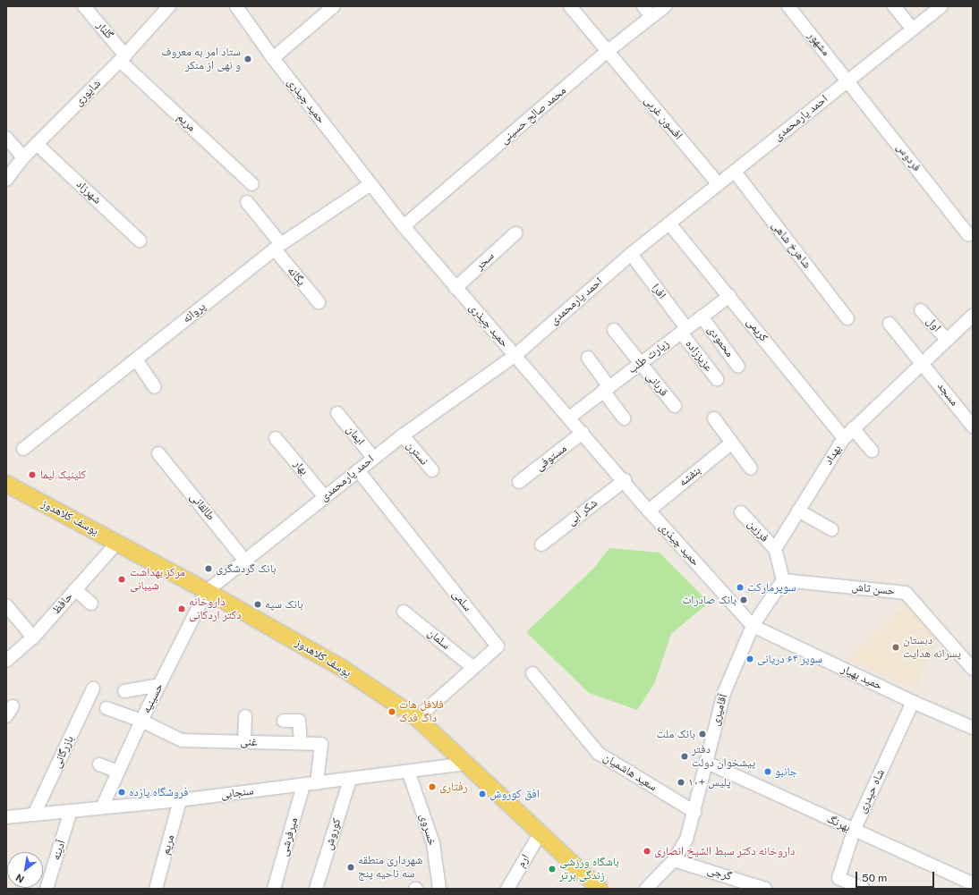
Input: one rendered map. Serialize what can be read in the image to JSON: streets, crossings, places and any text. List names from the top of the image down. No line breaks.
{"streets":{"main road":["یوسف کلاهدوز"],"street":["گلنار","مشهور","شاپوری","حمید چیذری","محمد صالح حسینی","افسون غربی","احمد یارمحمدی","مریم","فردوس","شهرزاد","شاهرخ شاهی","سحر","یگانه","افرا","پروانه","اول","کریمی","محمودی","عزیززاده","زیارت طلب","قربانی","مسجد","ایمان","نسترن","بهداد","مستوفی","بهار","بنفشه","طالقانی","شکر آبی","فرزین","حسن تاش","سلمی","حافظ","سلمان","حمید بهیار","حسینیه","آقامیری","غنی","بازرگانی","سعید هاشمیان","شاه حیدری","سنجابی","بهرنگ","خسروی","کوروش","میرفرشی","آدینه","ارم","گرجی"]},"crossings":[["گلنار","شاپوری"],["گلنار","مریم"],["مشهور","احمد یارمحمدی"],["مشهور","فردوس"],["شاپوری","مریم"],["شاپوری","شهرزاد"],["حمید چیذری","محمد صالح حسینی"],["حمید چیذری","احمد یارمحمدی"],["حمید چیذری","سحر"],["حمید چیذری","پروانه"],["حمید چیذری","زیارت طلب"],["حمید چیذری","مستوفی"],["حمید چیذری","بنفشه"],["حمید چیذری","شکر آبی"],["حمید چیذری","حمید بهیار"],["حمید چیذری","آقامیری"],["محمد صالح حسینی","افسون غربی"],["افسون غربی","احمد یارمحمدی"],["احمد یارمحمدی","فردوس"],["احمد یارمحمدی","شاهرخ شاهی"],["احمد یارمحمدی","افرا"],["احمد یارمحمدی","کریمی"],["احمد یارمحمدی","ایمان"],["احمد یارمحمدی","نسترن"],["احمد یارمحمدی","بهار"],["احمد یارمحمدی","طالقانی"],["احمد یارمحمدی","یوسف کلاهدوز"],["احمد یارمحمدی","سلمی"],["احمد یارمحمدی","حسینیه"],["مریم","سنجابی"],["یگانه","پروانه"],["افرا","عزیززاده"],["افرا","زیارت طلب"],["اول","بهداد"],["کریمی","زیارت طلب"],["کریمی","بهداد"],["محمودی","زیارت طلب"],["عزیززاده","زیارت طلب"],["زیارت طلب","قربانی"],["مسجد","بهداد"],["بهداد","فرزین"],["یوسف کلاهدوز","سلمی"],["یوسف کلاهدوز","حافظ"],["یوسف کلاهدوز","حسینیه"],["یوسف کلاهدوز","سنجابی"],["یوسف کلاهدوز","ارم"],["سلمی","سلمان"],["حمید بهیار","آقامیری"],["حمید بهیار","شاه حیدری"],["حسینیه","غنی"],["حسینیه","سنجابی"],["آقامیری","سعید هاشمیان"],["آقامیری","بهرنگ"],["آقامیری","گرجی"],["غنی","سنجابی"],["بازرگانی","سنجابی"],["شاه حیدری","بهرنگ"],["سنجابی","خسروی"],["سنجابی","کوروش"],["سنجابی","میرفرشی"],["سنجابی","آدینه"]],"places":["ستاد امر به معروف و نهی از منکر","کلینیک لیما","بانک گردشگری","مرکز بهداشت شیبانی","سوپرمارکت","بانک صادرات","بانک سپه","داروخانه دکتر اردکانی","دبستان پسرانه هدایت","سوپر ۶۴ دریانی","فلافل هات داگ فدک","بانک ملت","دفتر پیشخوان دولت","جانبو","پلیس +۱۰","رفتاری","فروشگاه یازده","افق کوروش","داروخانه دکتر سبط الشیخ انصاری","شهرداری منطقه سه ناحیه پنج","باشگاه ورزشی زندگی برتر"],"scale_bar":"50 m","north":"bottom left"}
